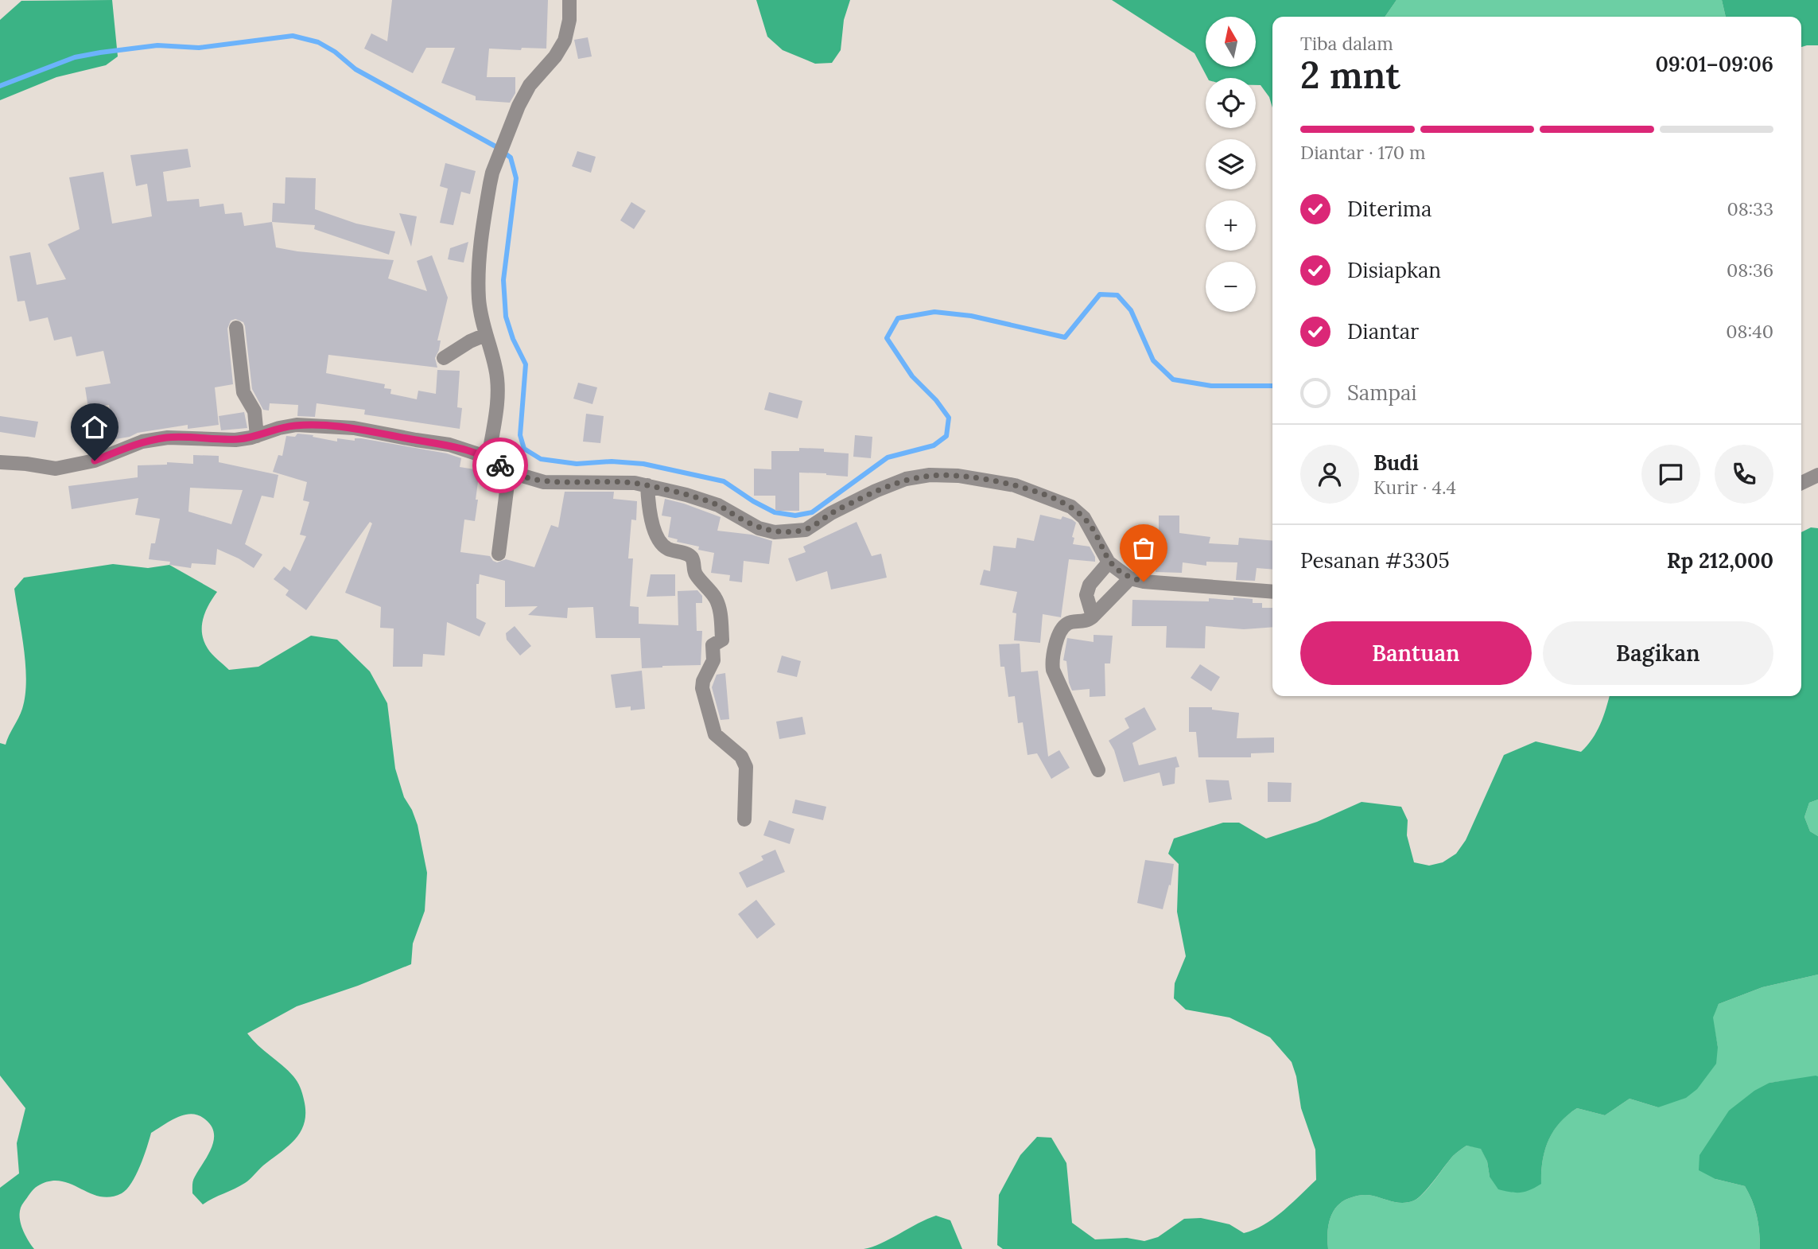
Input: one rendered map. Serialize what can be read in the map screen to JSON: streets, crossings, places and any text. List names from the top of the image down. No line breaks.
{"north":"top","page":{"map_buttons":["+","−"],"heading":["2 mnt","Tiba dalam","09:01–09:06"],"panel":["Budi","Kurir · 4.4","Pesanan #3305","Rp 212,000"],"bar":"Diantar · 170 m","list":[["Diterima","08:33"],["Disiapkan","08:36"],["Diantar","08:40"],"Sampai"],"buttons":["Bantuan","Bagikan"]}}
